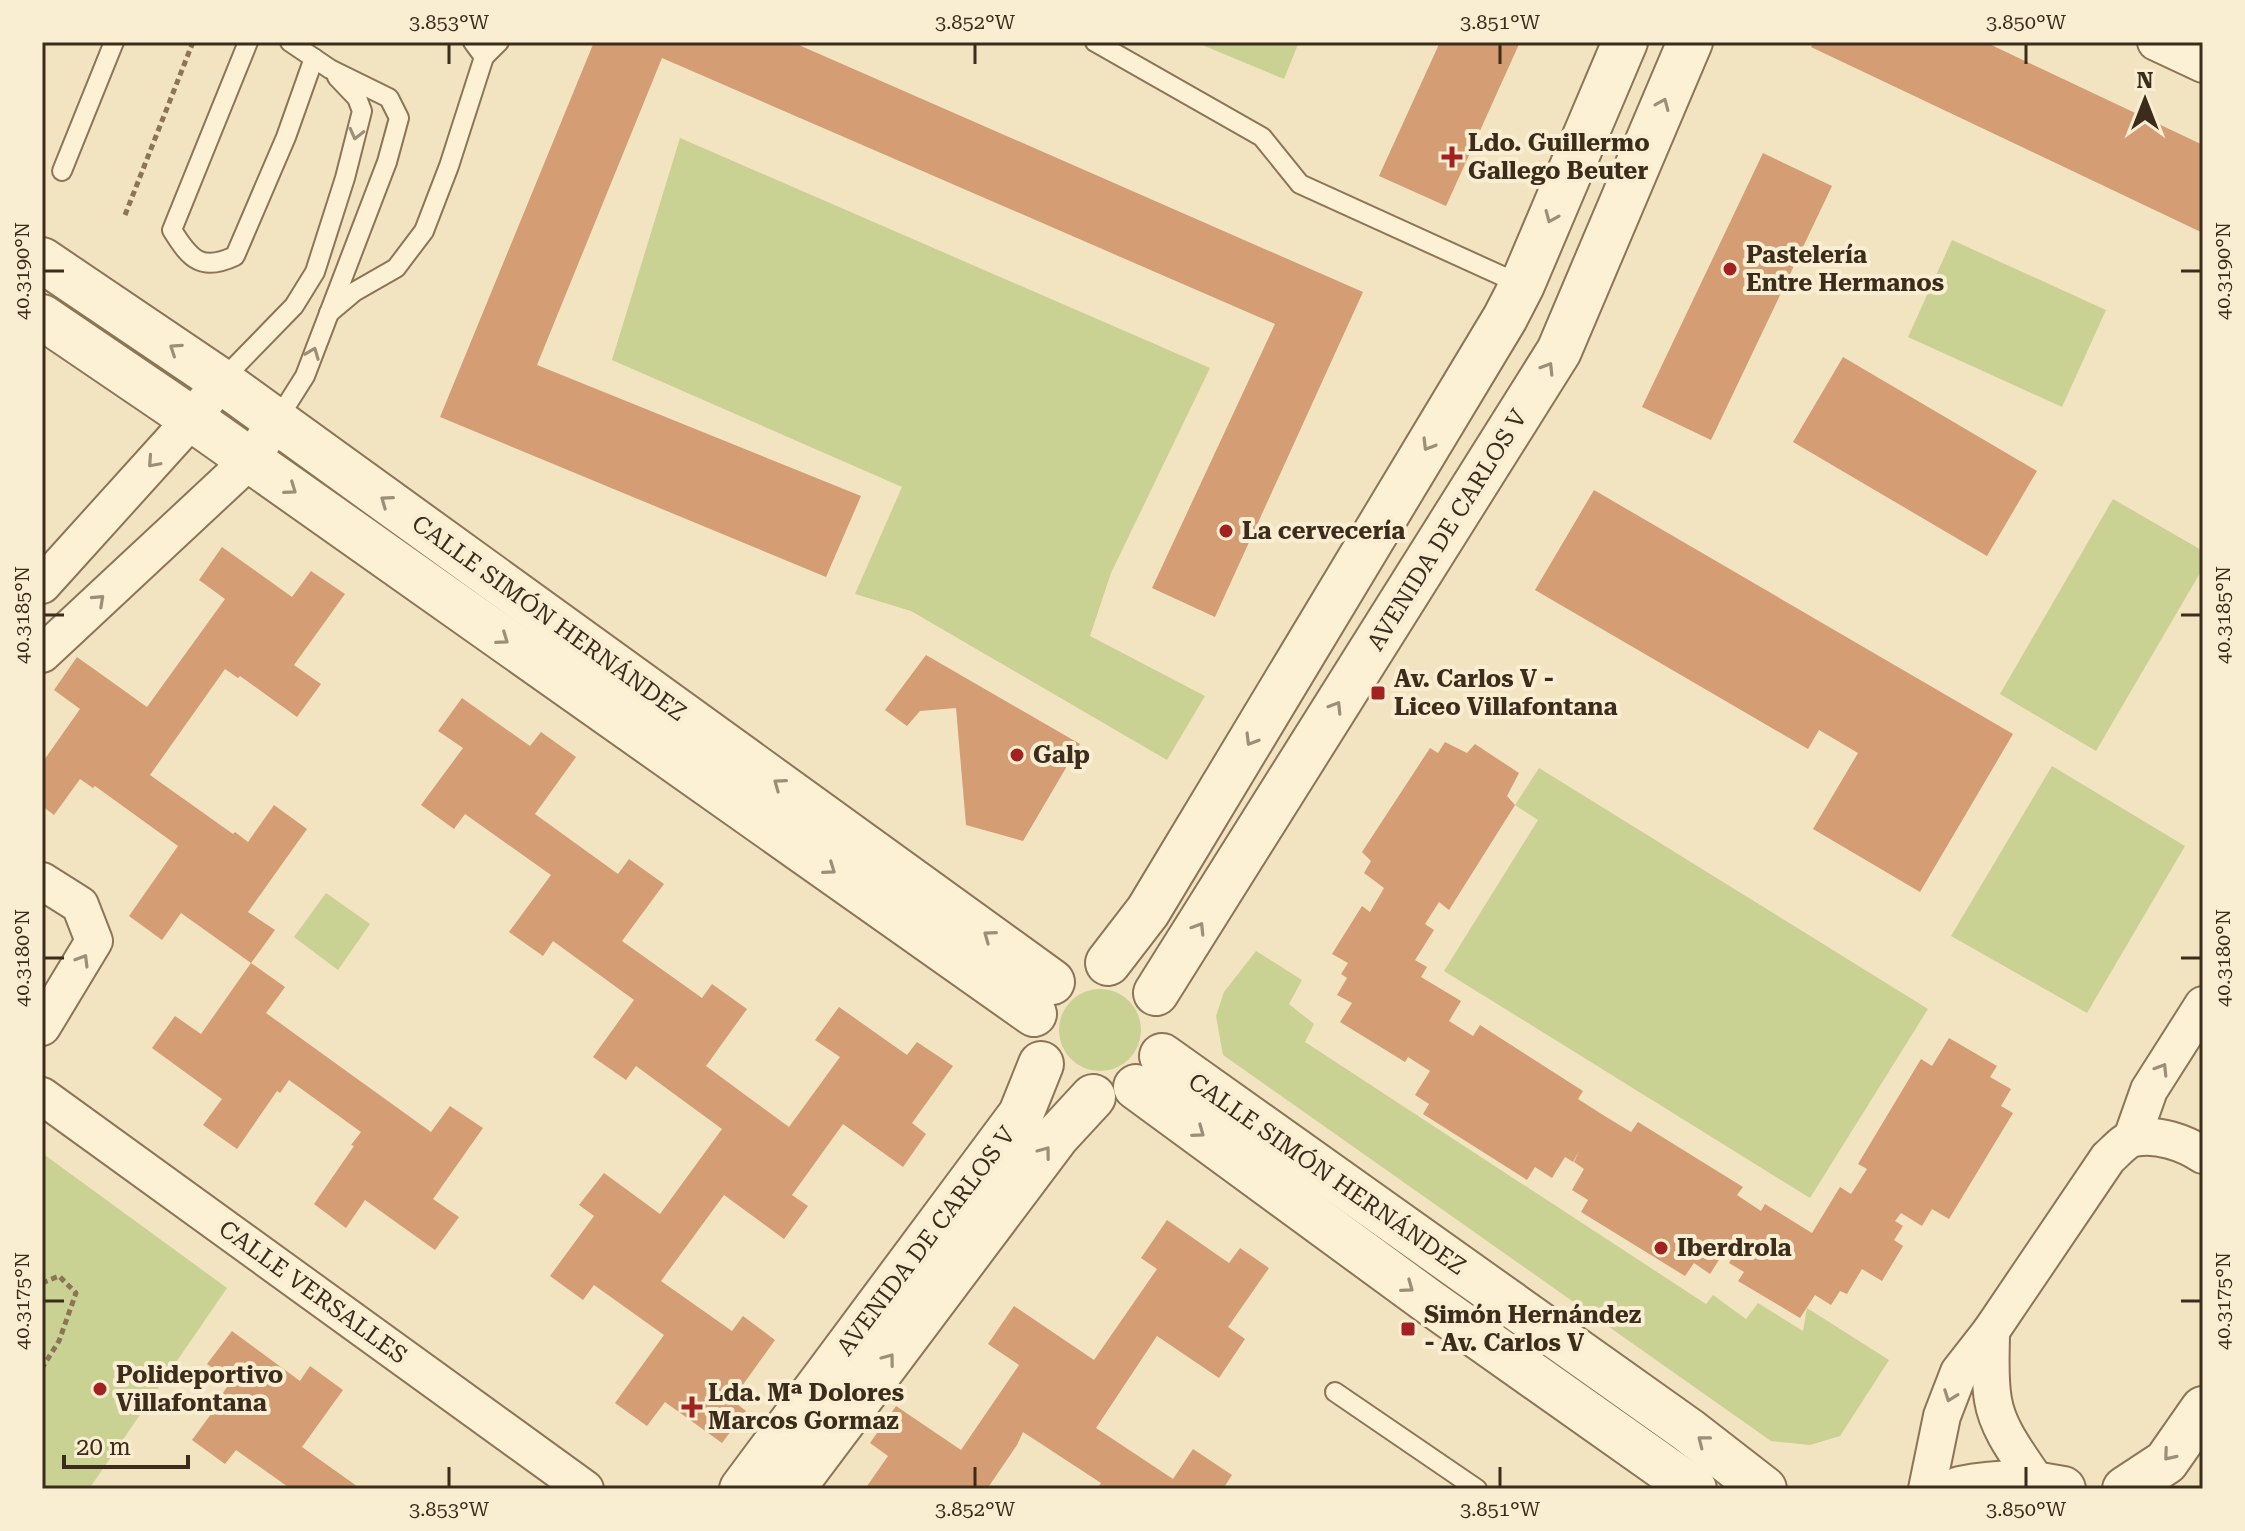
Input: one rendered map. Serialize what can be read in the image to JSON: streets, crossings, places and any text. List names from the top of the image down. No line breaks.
{"streets":{"street":["AVENIDA DE CARLOS V","CALLE SIMÓN HERNÁNDEZ","CALLE VERSALLES"]},"crossings":[["AVENIDA DE CARLOS V","CALLE SIMÓN HERNÁNDEZ"]],"places":{"health":["Ldo. Guillermo Gallego Beuter","Lda. Mª Dolores Marcos Gormaz"],"other":["Pastelería Entre Hermanos","La cervecería","Galp","Iberdrola","Polideportivo Villafontana"],"transit":["Av. Carlos V - Liceo Villafontana","Simón Hernández - Av. Carlos V"]},"scale_bar":"20 m","north":"top","coordinates":["3.853°W","3.852°W","3.851°W","3.850°W","40.3190°N","40.3185°N","40.3180°N","40.3175°N"]}
